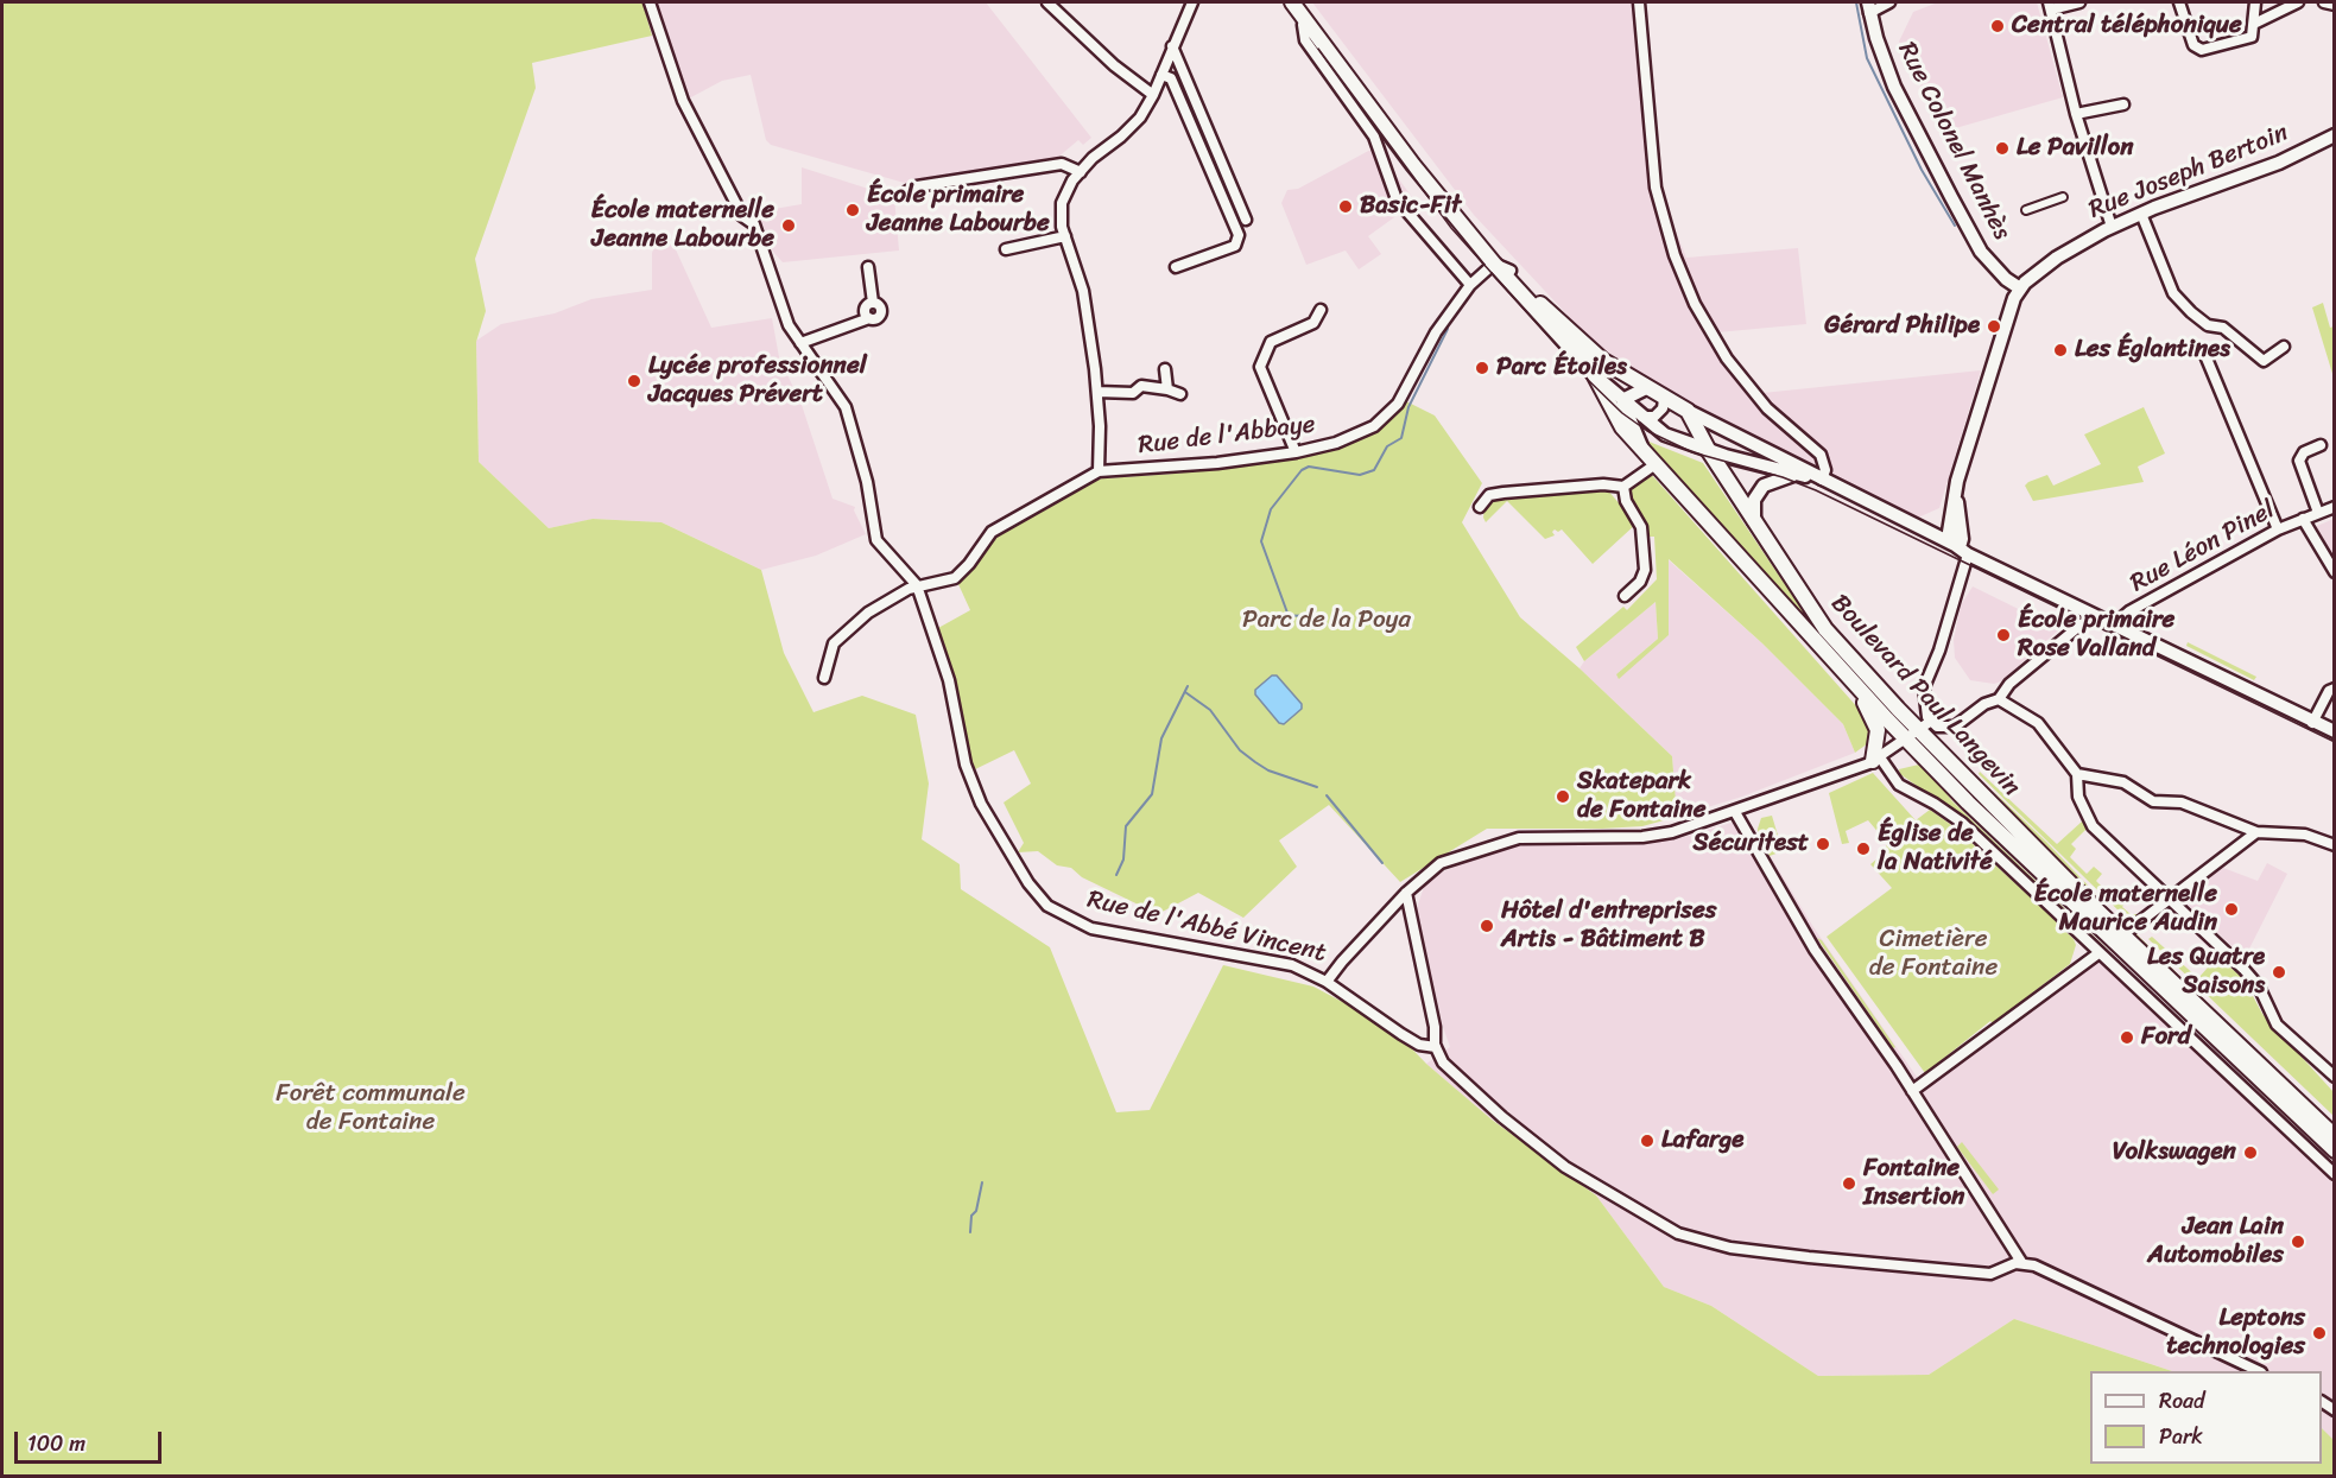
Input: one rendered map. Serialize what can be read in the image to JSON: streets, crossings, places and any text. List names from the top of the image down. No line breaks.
{"streets":{"main road":["Boulevard Paul Langevin"],"street":["Rue Colonel Manhès","Rue Joseph Bertoin","Rue de l'Abbaye","Rue Léon Pinel","Rue de l'Abbé Vincent"]},"crossings":[["Rue Colonel Manhès","Rue Joseph Bertoin"],["Rue de l'Abbaye","Boulevard Paul Langevin"],["Rue de l'Abbaye","Rue de l'Abbé Vincent"],["Boulevard Paul Langevin","Rue de l'Abbé Vincent"]],"parks":["Parc de la Poya","Cimetière de Fontaine","Forêt communale de Fontaine"],"places":["Central téléphonique","Le Pavillon","Basic-Fit","École primaire Jeanne Labourbe","École maternelle Jeanne Labourbe","Gérard Philipe","Les Églantines","Parc Étoiles","Lycée professionnel Jacques Prévert","École primaire Rose Valland","Skatepark de Fontaine","Sécuritest","Église de la Nativité","École maternelle Maurice Audin","Hôtel d'entreprises Artis - Bâtiment B","Les Quatre Saisons","Ford","Lafarge","Volkswagen","Fontaine Insertion","Jean Lain Automobiles","Leptons technologies"],"legend":["Road","Park"],"scale_bar":"100 m"}
